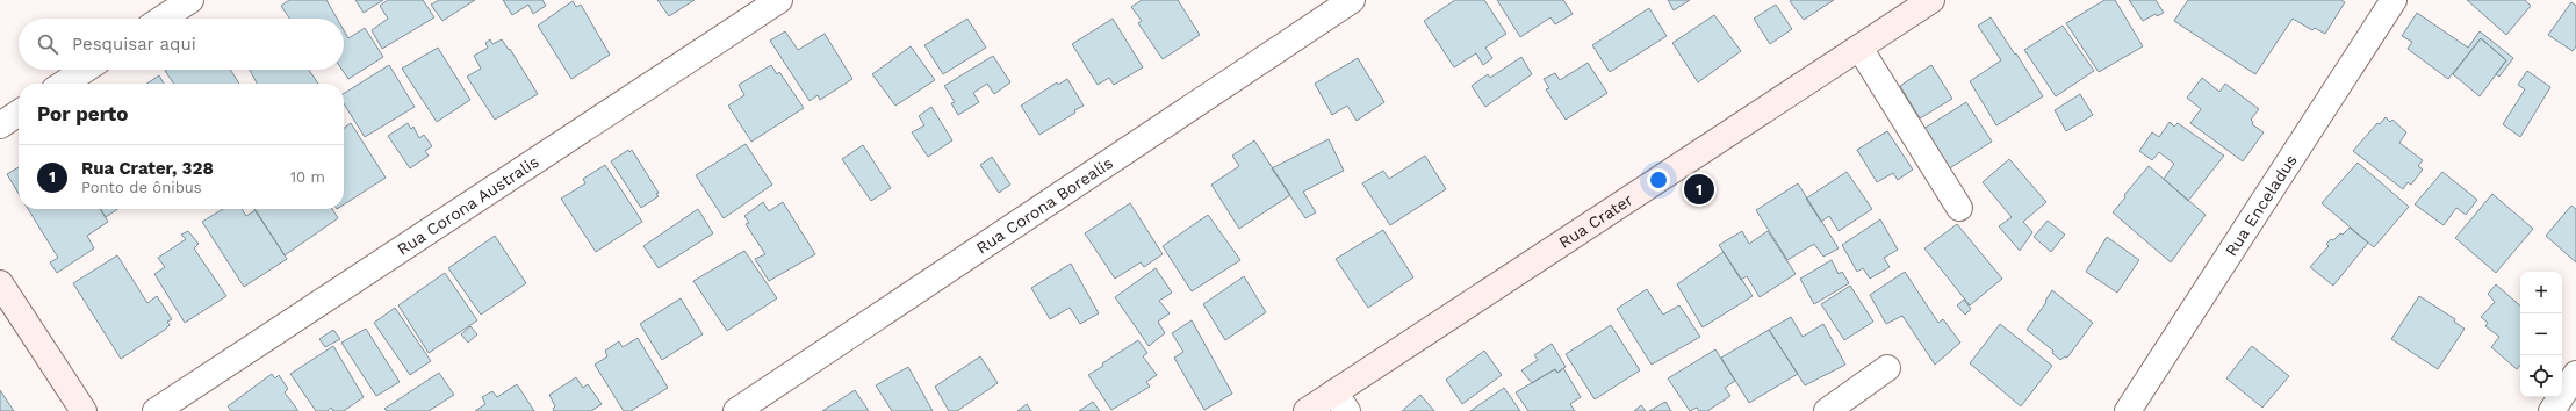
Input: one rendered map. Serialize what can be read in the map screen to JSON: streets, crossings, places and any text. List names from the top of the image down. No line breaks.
{"streets":{"street":["Rua Corona Australis","Rua Corona Borealis","Rua Enceladus","Rua Crater"]},"page":{"search":"Pesquisar aqui","heading":"Por perto","list":[{"mark":"1","name":"Rua Crater, 328","note":"Ponto de ônibus","value":"10 m"}],"pins":"1","map_buttons":["+","−"]}}
